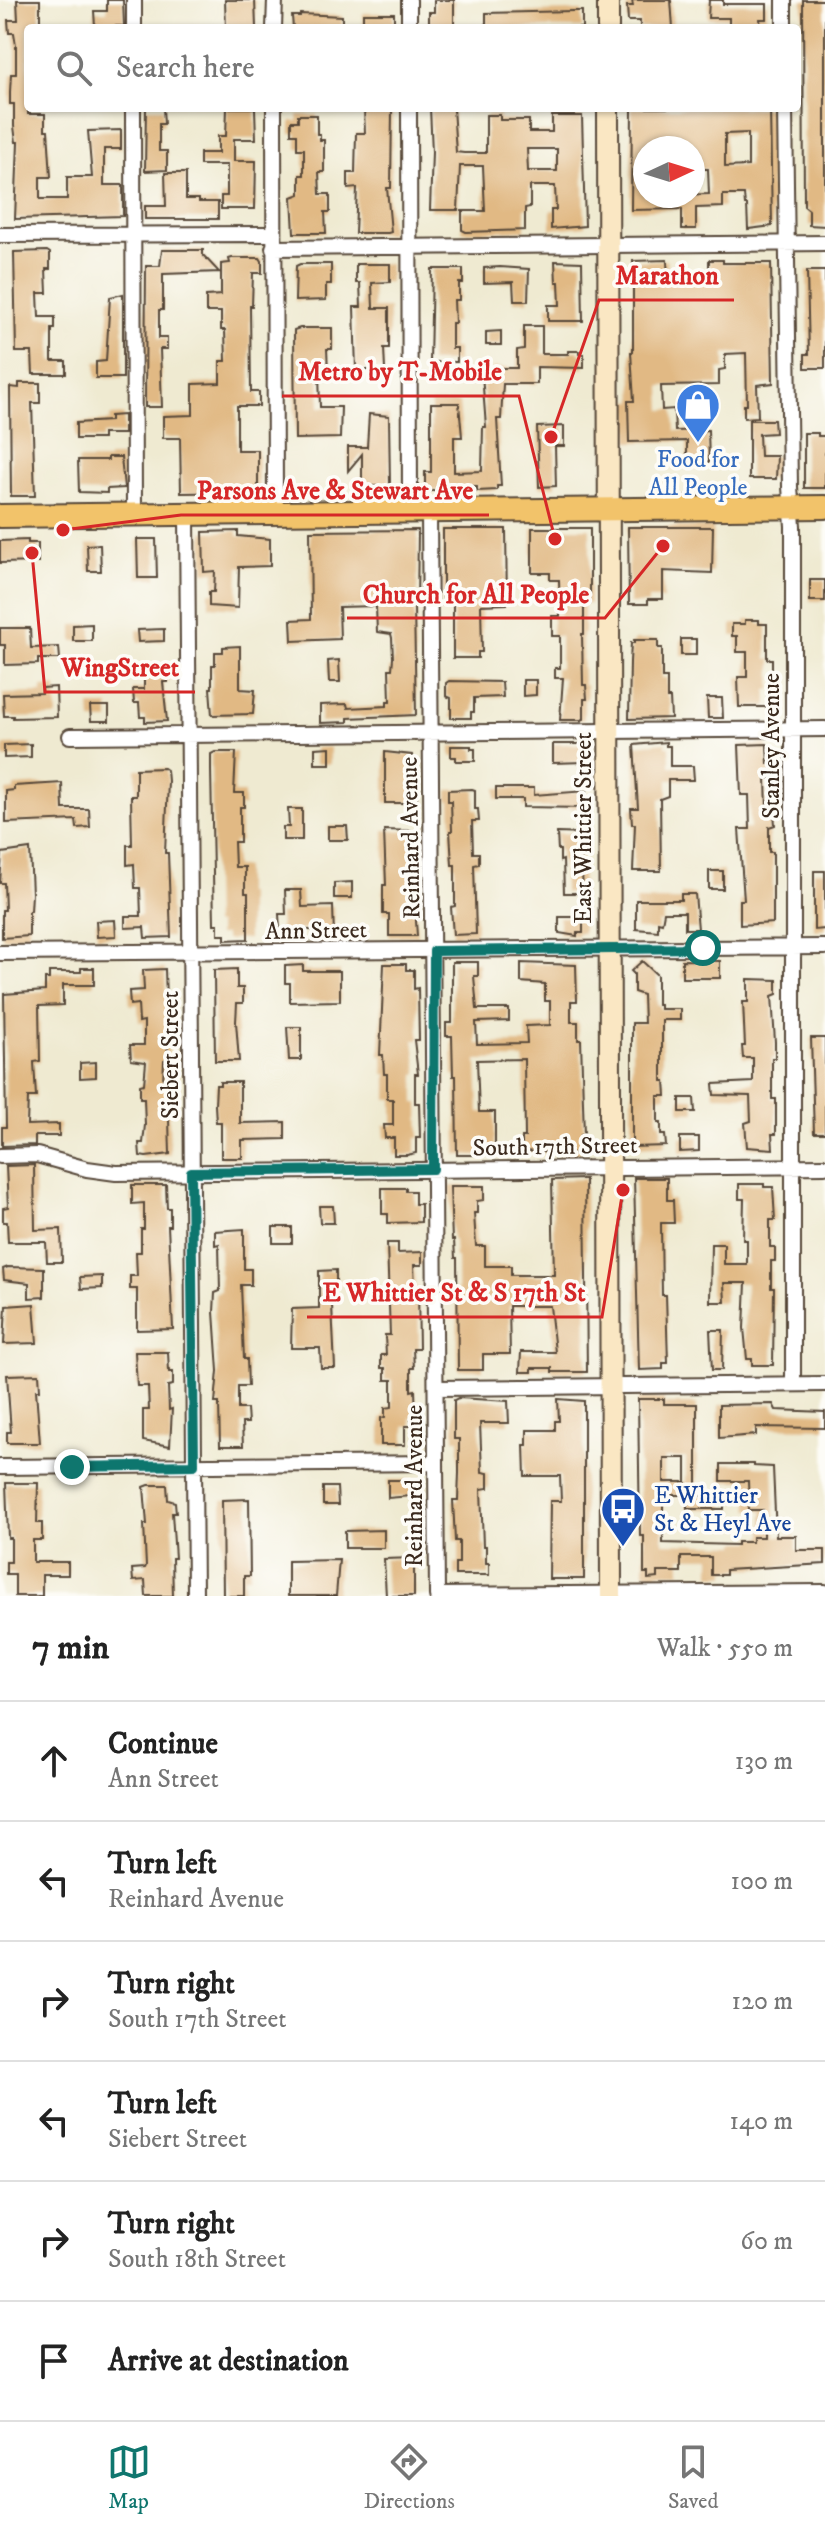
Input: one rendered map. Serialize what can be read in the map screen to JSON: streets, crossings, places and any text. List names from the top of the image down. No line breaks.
{"streets":{"street":["Stanley Avenue","East Whittier Street","Reinhard Avenue","Ann Street","Siebert Street","South 17th Street"]},"crossings":[["Stanley Avenue","Ann Street"],["Stanley Avenue","South 17th Street"],["East Whittier Street","Ann Street"],["East Whittier Street","South 17th Street"],["Reinhard Avenue","Ann Street"],["Reinhard Avenue","South 17th Street"],["Ann Street","Siebert Street"],["Siebert Street","South 17th Street"]],"places":{"other":["Marathon","Parsons Ave & Stewart Ave","Metro by T-Mobile","Church for All People","WingStreet","E Whittier St & S 17th St"],"shop":["Food for All People"],"bus stop":["E Whittier St & Heyl Ave"]},"north":"right","page":{"search":"Search here","heading":["7 min","Walk · 550 m"],"list":[["Continue","Ann Street","130 m"],["Turn left","Reinhard Avenue","100 m"],["Turn right","South 17th Street","120 m"],["Turn left","Siebert Street","140 m"],["Turn right","South 18th Street","60 m"],"Arrive at destination"],"nav":["Map","Directions","Saved"]}}
